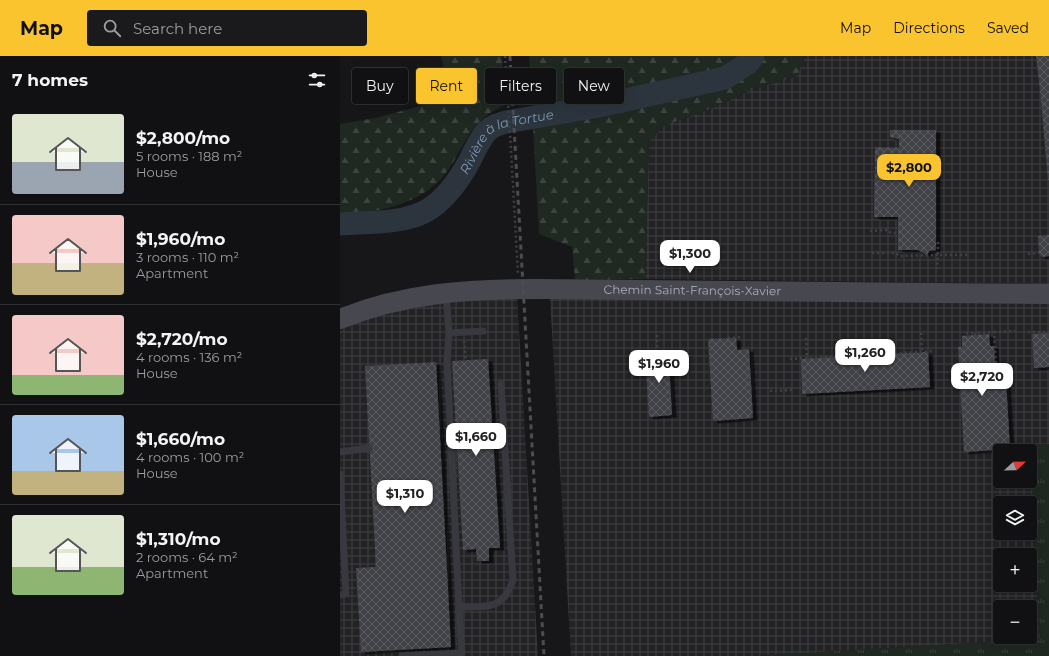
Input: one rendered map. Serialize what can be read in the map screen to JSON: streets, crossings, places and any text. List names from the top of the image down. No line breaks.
{"streets":{"street":["Chemin Saint-François-Xavier"]},"water":["Rivière à la Tortue"],"north":"right","page":{"header":"Map","search":"Search here","nav":["Map","Directions","Saved"],"heading":"7 homes","chip":["Buy","Rent","Filters","New"],"list":[{"name":"$2,800/mo","note":"5 rooms · 188 m² · House"},{"name":"$1,960/mo","note":"3 rooms · 110 m² · Apartment"},{"name":"$2,720/mo","note":"4 rooms · 136 m² · House"},{"name":"$1,660/mo","note":"4 rooms · 100 m² · House"},{"name":"$1,310/mo","note":"2 rooms · 64 m² · Apartment"}],"price":["$2,800","$1,300","$1,260","$1,960","$2,720","$1,660","$1,310"],"map_buttons":["+","−"]}}
